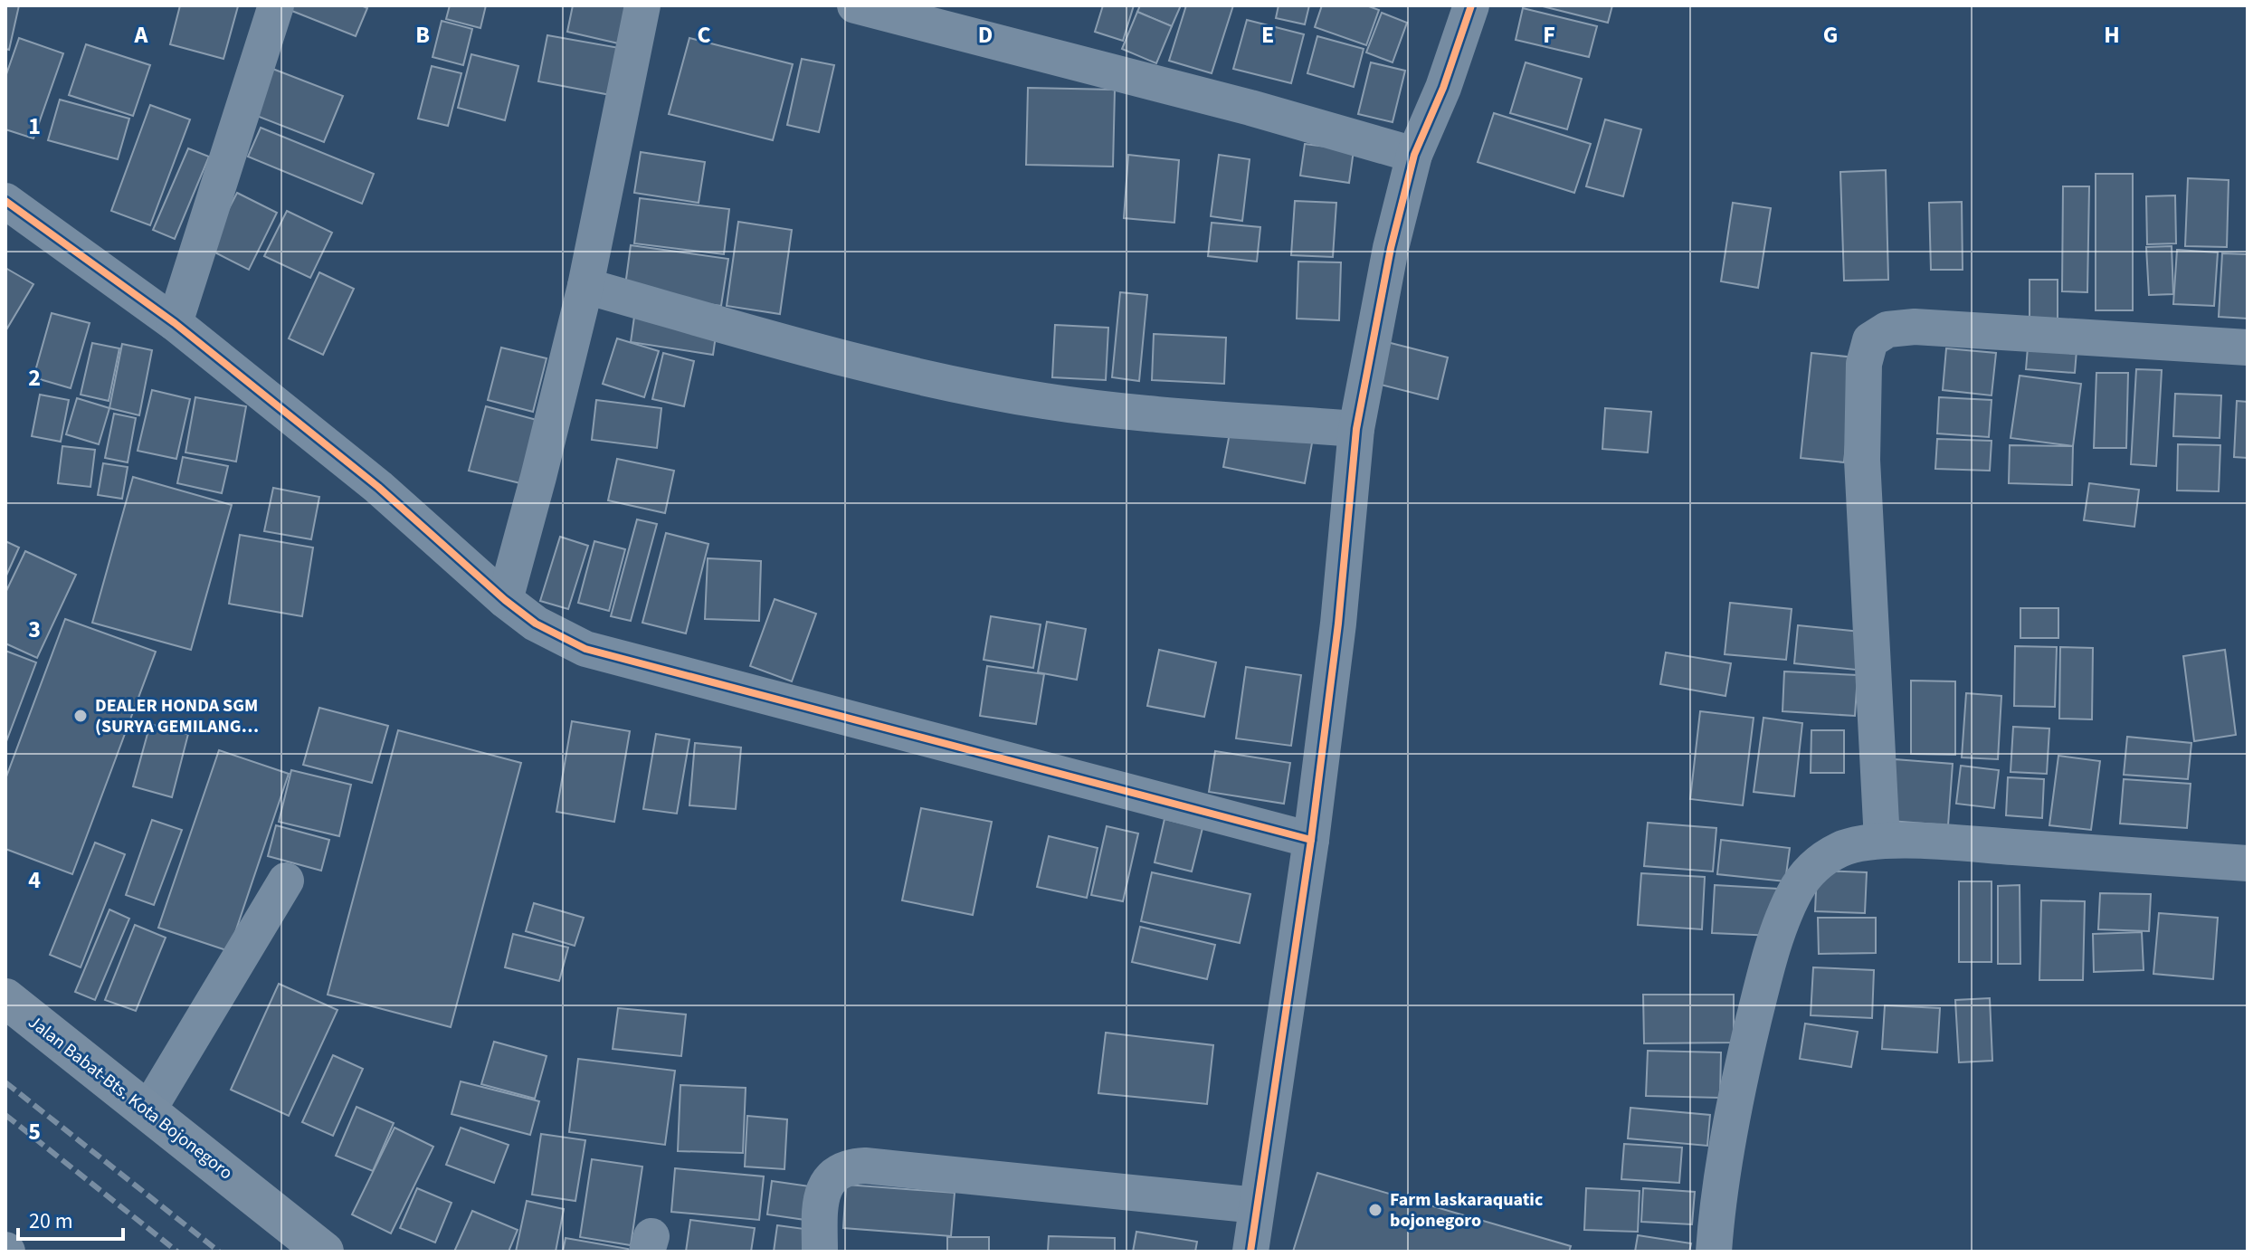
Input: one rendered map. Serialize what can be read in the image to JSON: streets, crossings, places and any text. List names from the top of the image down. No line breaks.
{"streets":{"highway":["Jalan Babat-Bts. Kota Bojonegoro"]},"places":["DEALER HONDA SGM (SURYA GEMILANG…","Farm laskaraquatic bojonegoro"],"scale_bar":"20 m","grid":{"columns":["A","B","C","D","E","F","G","H"],"rows":["1","2","3","4","5"]}}
